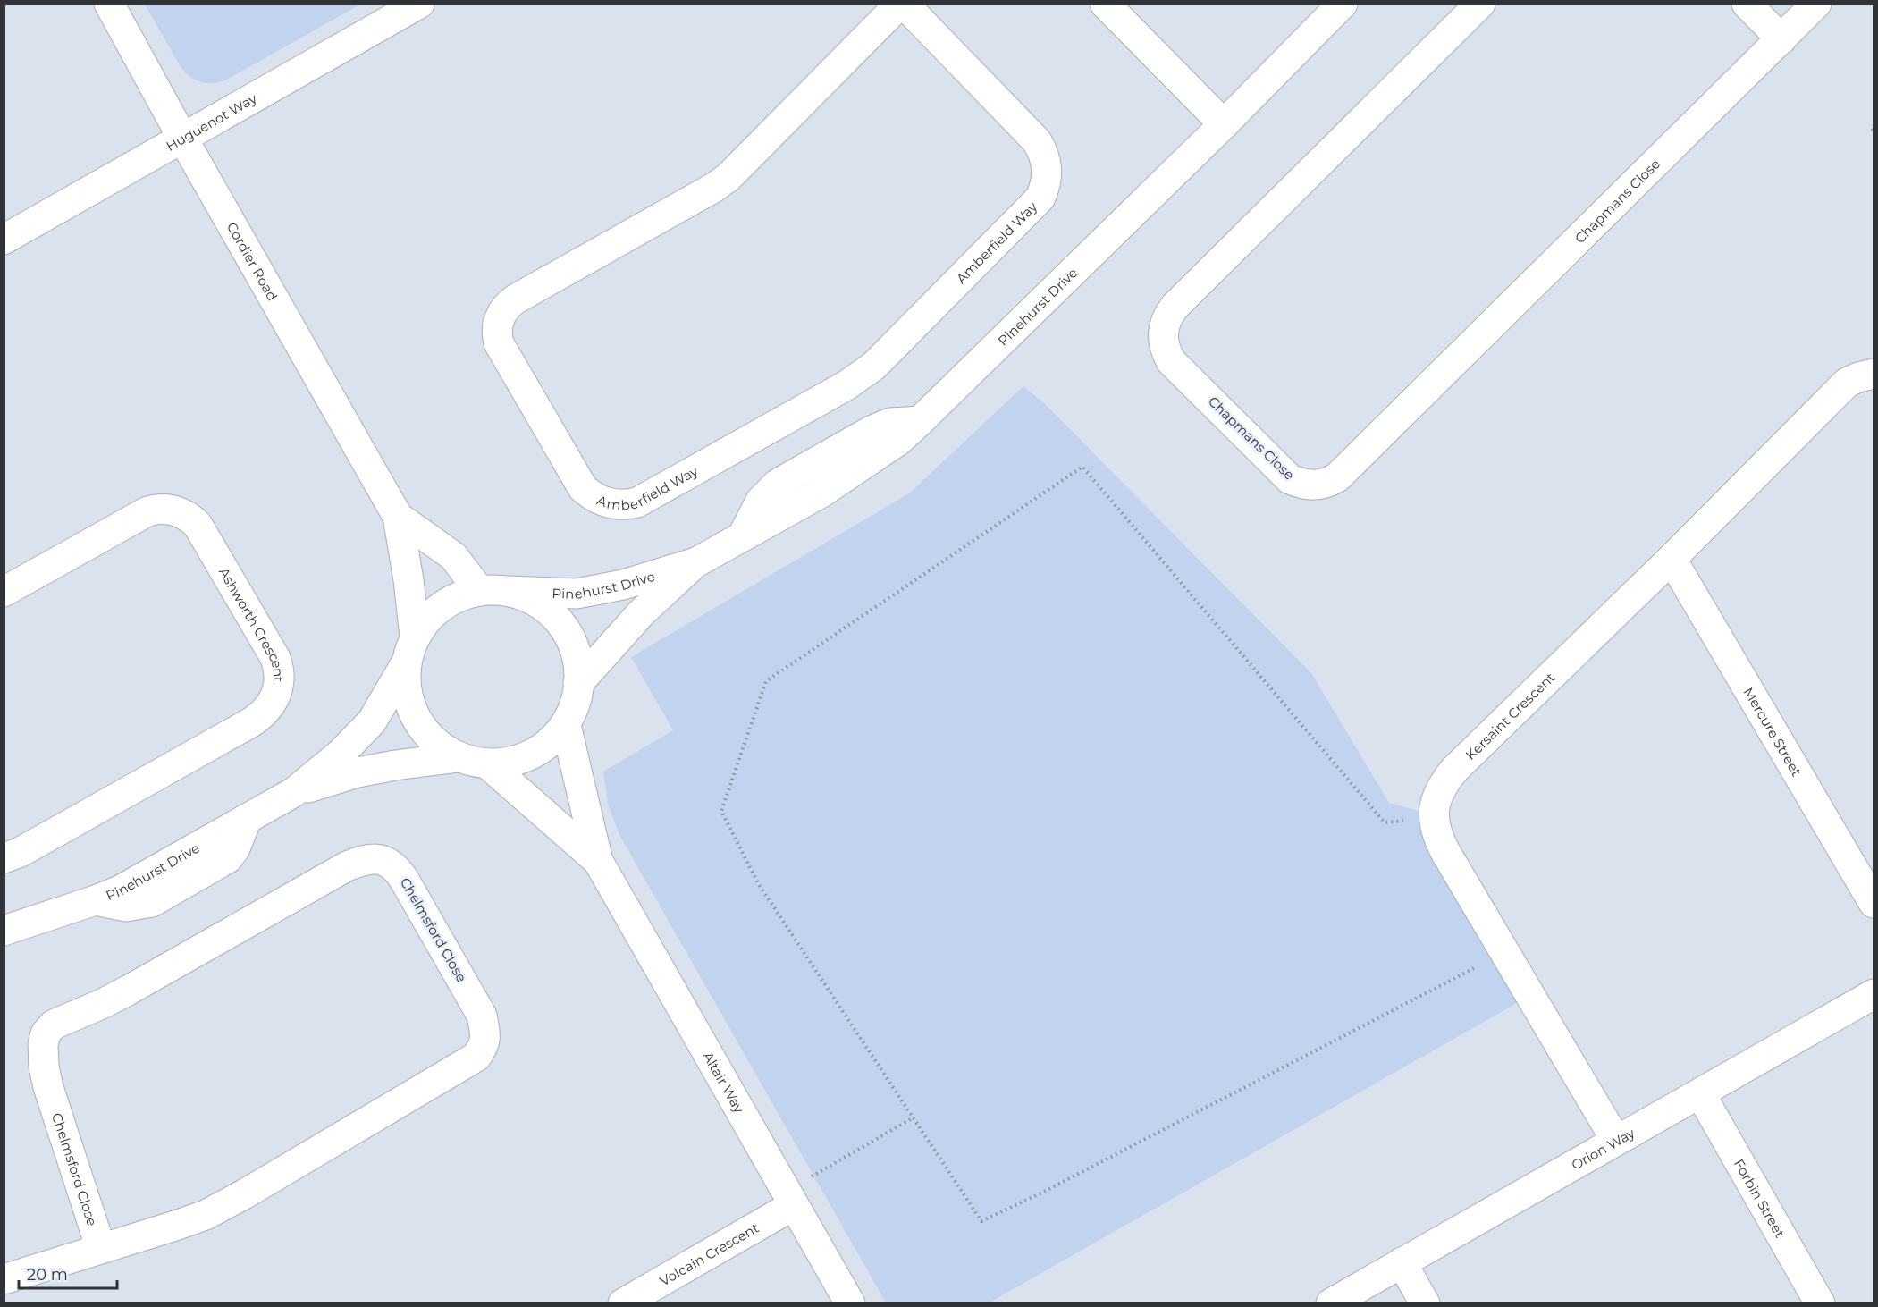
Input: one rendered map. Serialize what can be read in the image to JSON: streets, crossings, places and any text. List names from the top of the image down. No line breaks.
{"streets":{"street":["Huguenot Way","Chapmans Close","Amberfield Way","Cordier Road","Pinehurst Drive","Ashworth Crescent","Kersaint Crescent","Mercure Street","Chelmsford Close","Altair Way","Orion Way","Forbin Street","Volcain Crescent"]},"crossings":[["Huguenot Way","Cordier Road"],["Cordier Road","Pinehurst Drive"],["Cordier Road","Altair Way"],["Pinehurst Drive","Altair Way"],["Kersaint Crescent","Mercure Street"],["Kersaint Crescent","Orion Way"],["Altair Way","Volcain Crescent"],["Orion Way","Forbin Street"]],"scale_bar":"20 m"}
